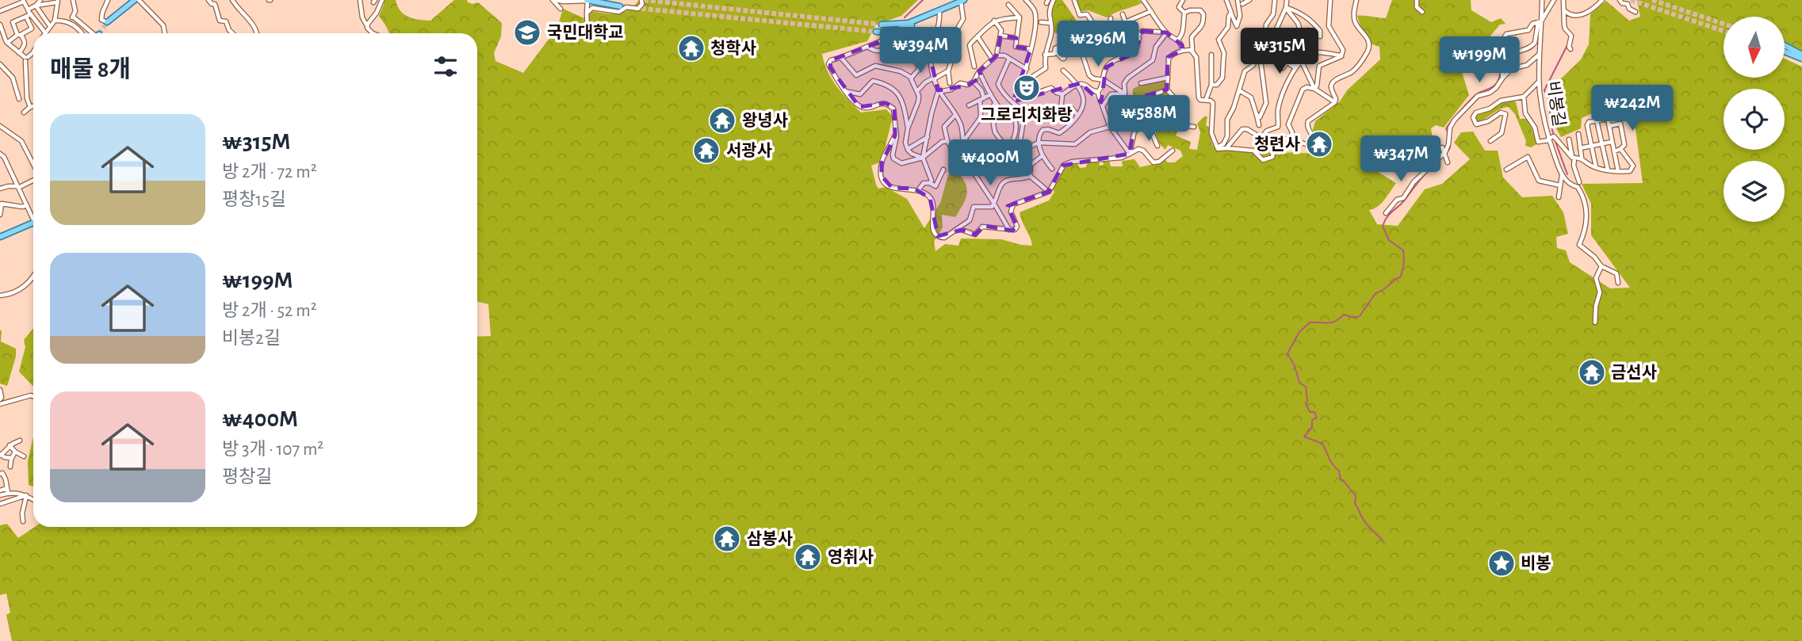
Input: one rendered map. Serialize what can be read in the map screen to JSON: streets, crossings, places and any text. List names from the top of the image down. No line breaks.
{"streets":{"street":["비봉길"]},"places":{"school or university":["국민대학교"],"temple":["청학사","왕녕사","청련사","서광사","금선사","삼봉사","영취사"],"theatre":["그로리치화랑"],"place":["비봉"]},"north":"bottom","page":{"price":["₩296M","₩394M","₩315M","₩199M","₩242M","₩588M","₩347M","₩400M"],"heading":"매물 8개","list":[{"name":"₩315M","note":"방 2개 · 72 m² · 평창15길"},{"name":"₩199M","note":"방 2개 · 52 m² · 비봉2길"},{"name":"₩400M","note":"방 3개 · 107 m² · 평창길"}]}}
